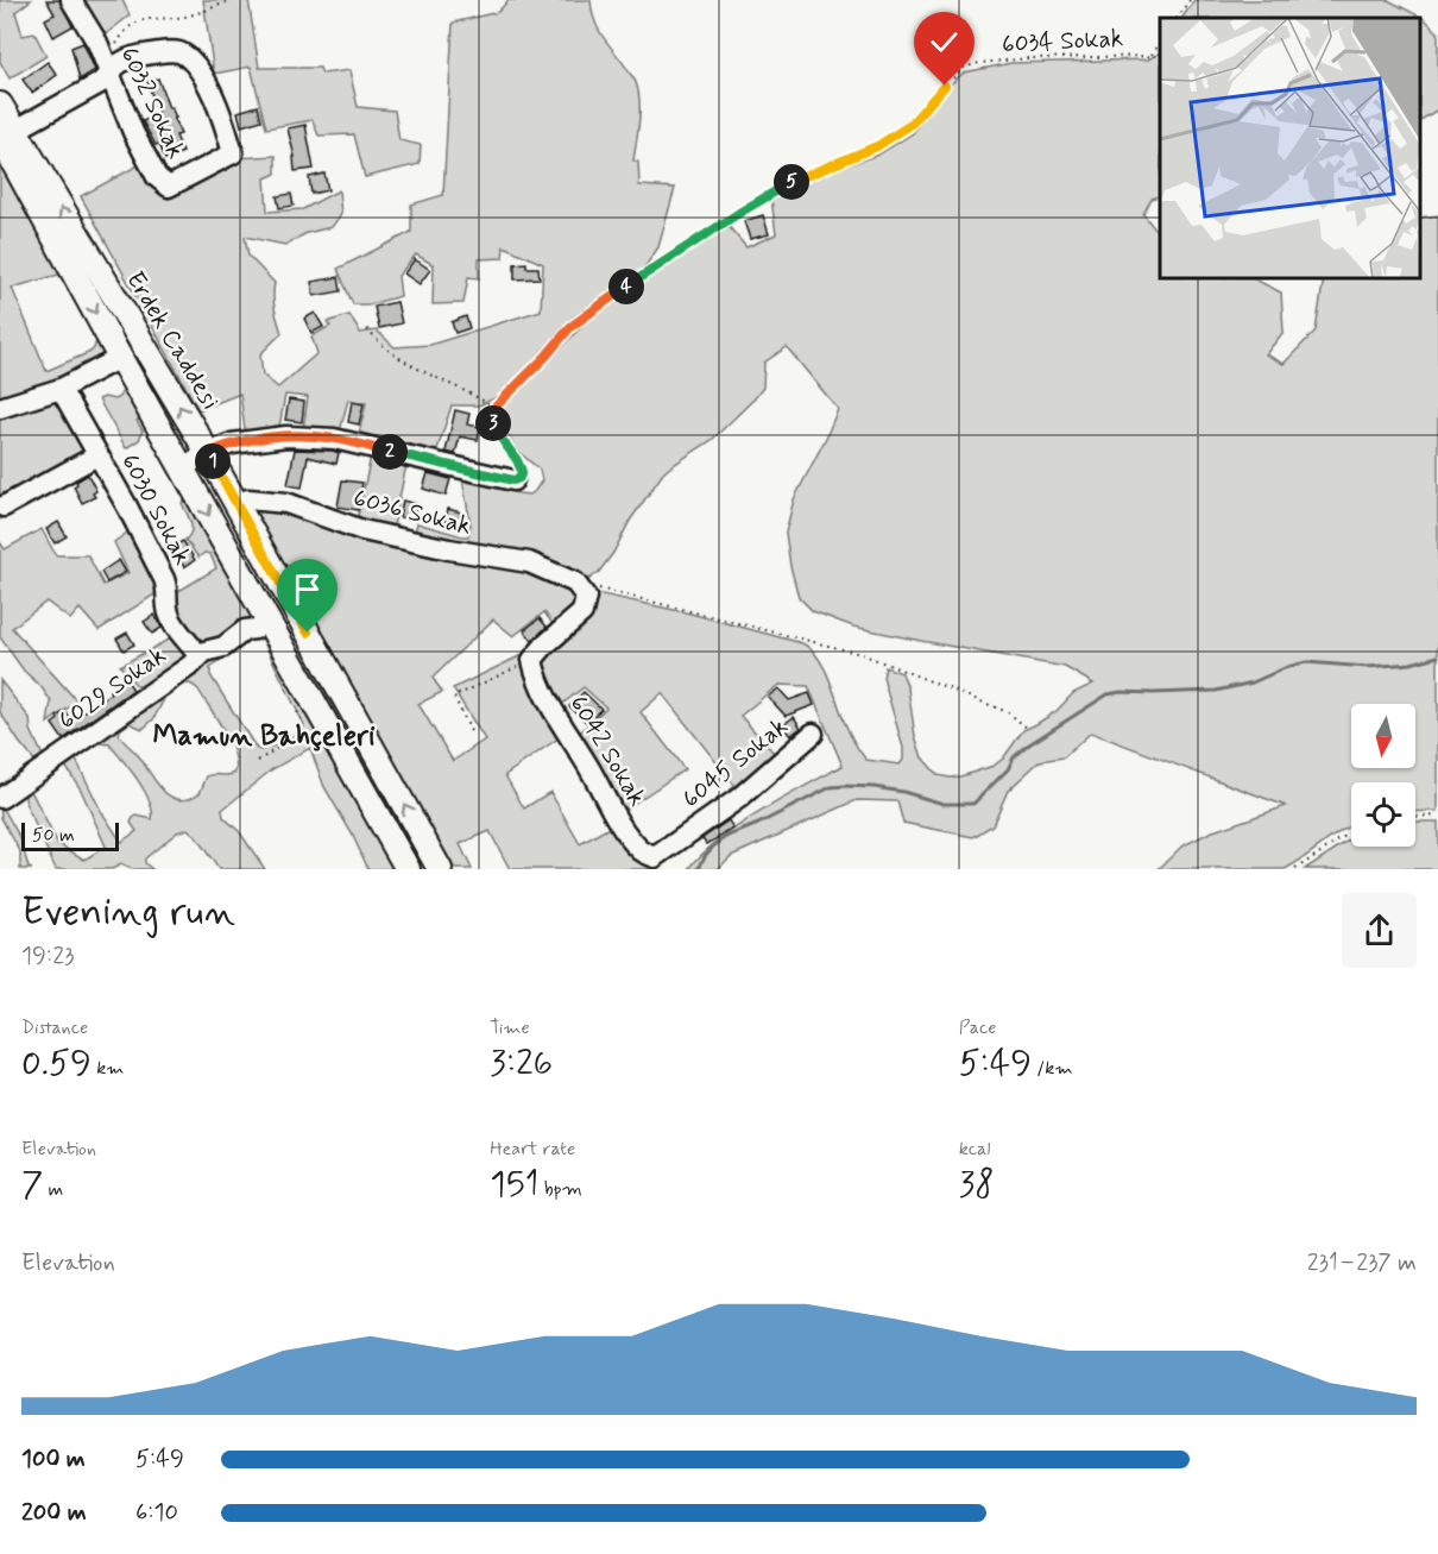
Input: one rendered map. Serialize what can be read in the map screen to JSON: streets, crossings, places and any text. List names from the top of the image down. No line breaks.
{"streets":{"main road":["Erdek Caddesi"],"lane":["6032 Sokak","6030 Sokak","6036 Sokak","6029 Sokak","6042 Sokak","6045 Sokak"],"path":["6034 Sokak"]},"crossings":[["Erdek Caddesi","6036 Sokak"],["6030 Sokak","6029 Sokak"],["6042 Sokak","6045 Sokak"]],"districts":["Mamun Bahçeleri"],"scale_bar":"50 m","north":"bottom","page":{"pins":["5","4","3","2","1"],"scale":"50 m","heading":["Evening run","19:23"],"stats":[["Distance","0.59 km"],["Time","3:26"],["Pace","5:49 /km"],["Elevation","7 m"],["Heart rate","151 bpm"],["kcal","38"]],"chart":["Elevation","231–237 m"],"list":[{"name":"100 m","note":"5:49"},{"name":"200 m","note":"6:10"}]}}
